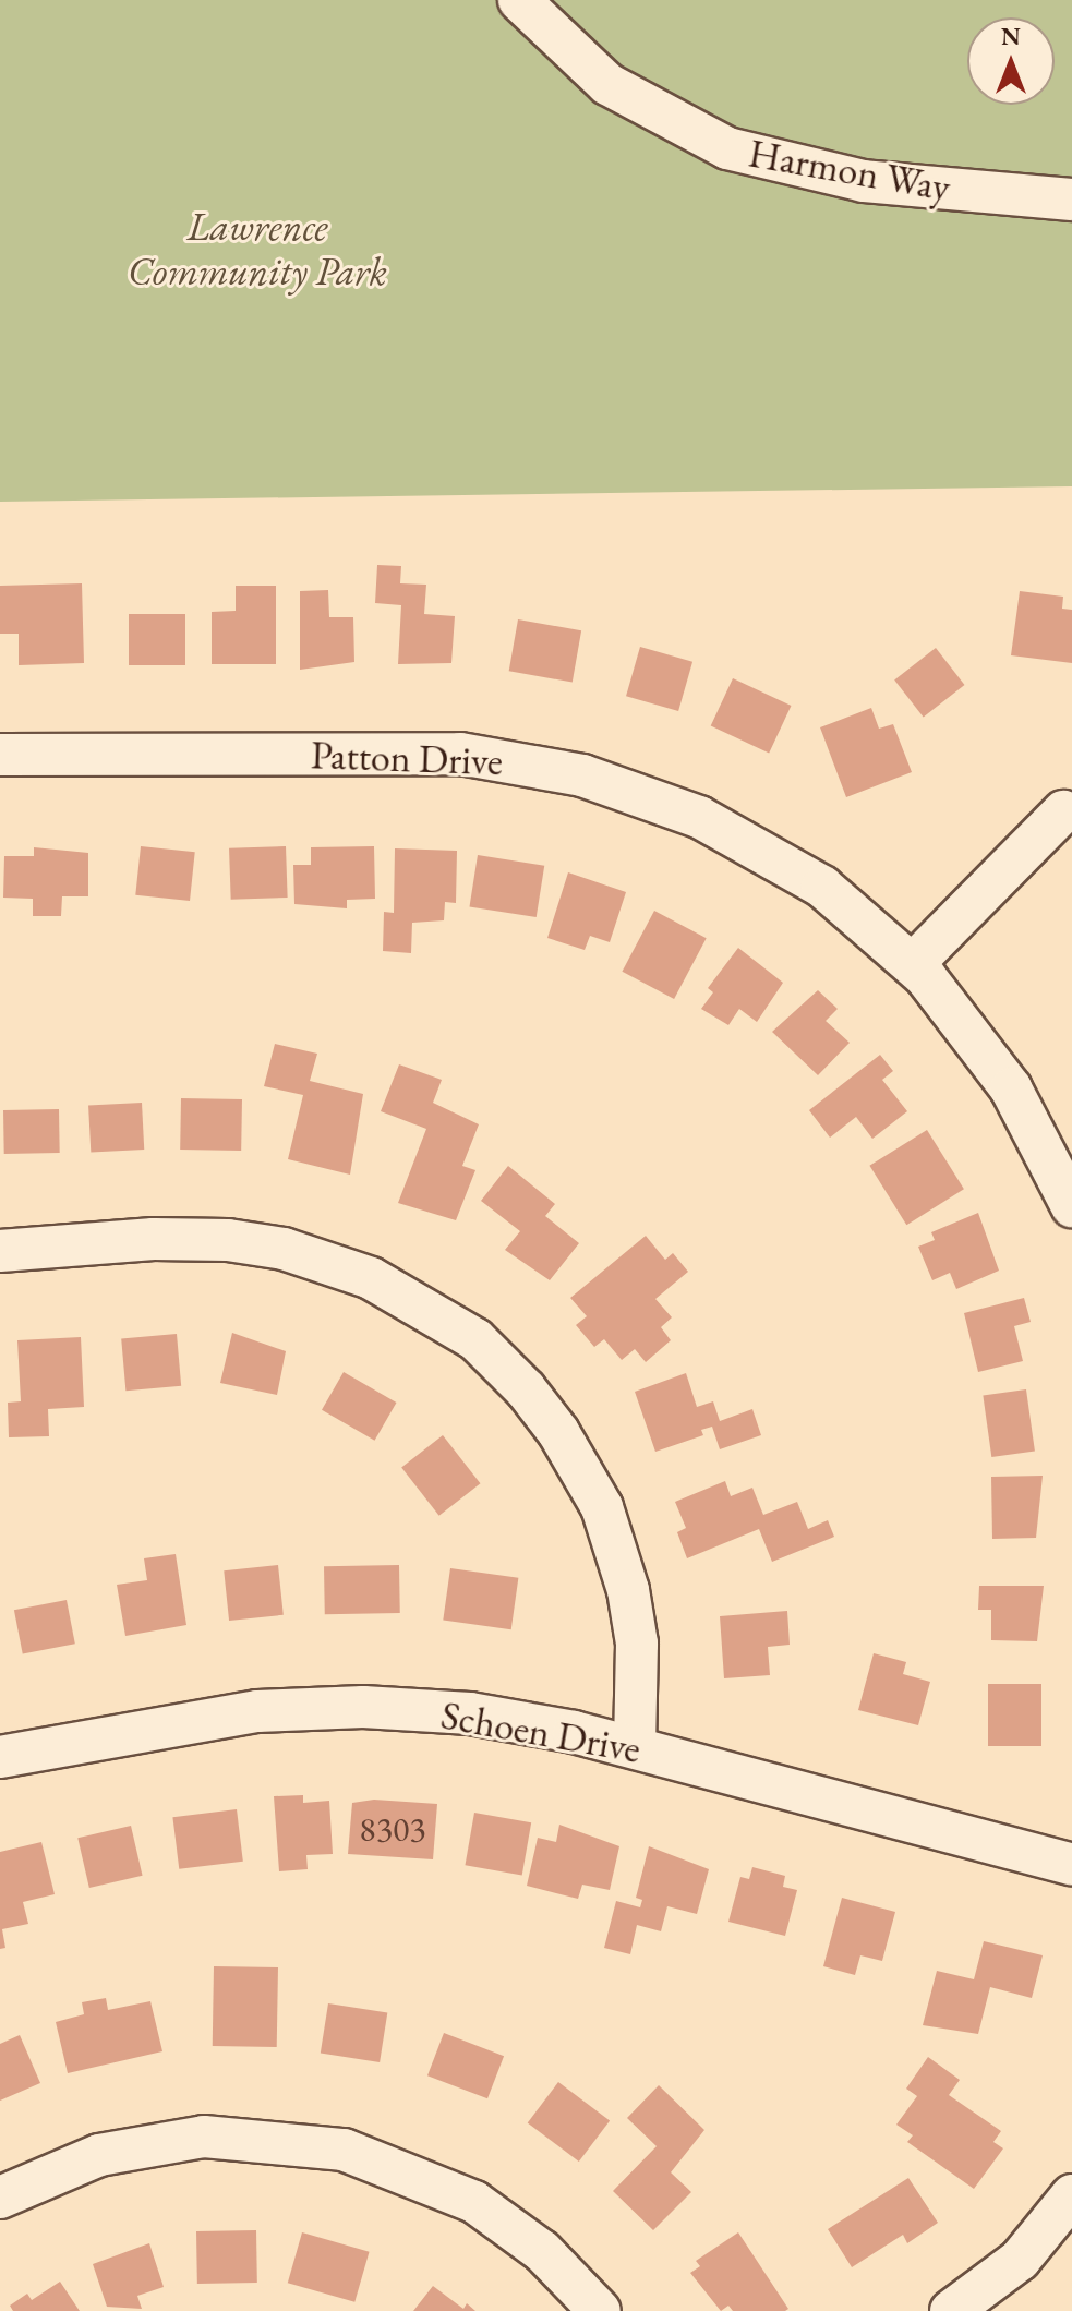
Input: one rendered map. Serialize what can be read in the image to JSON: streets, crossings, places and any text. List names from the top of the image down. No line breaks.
{"streets":{"street":["Harmon Way","Patton Drive","Schoen Drive"]},"parks":["Lawrence Community Park"],"house_numbers":["8303"],"north":"top"}
